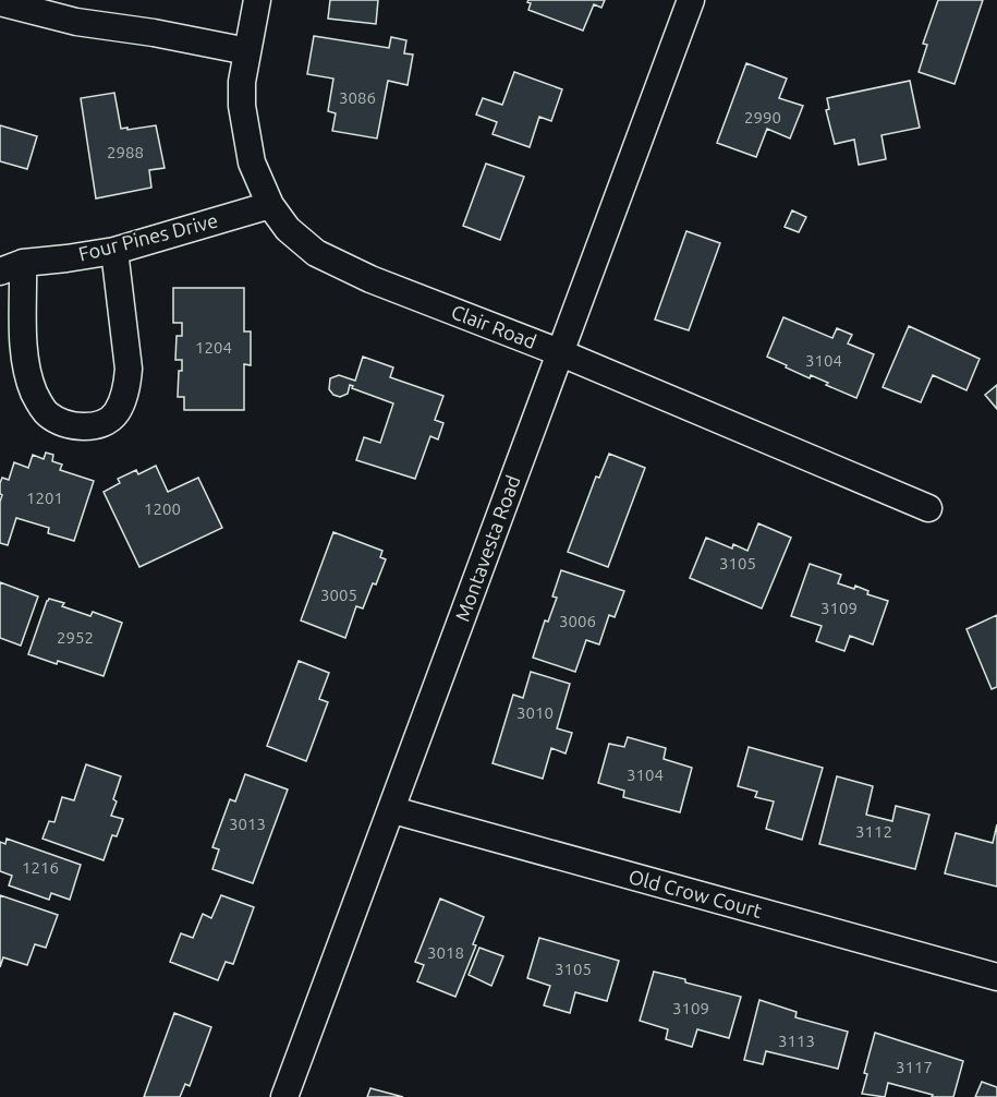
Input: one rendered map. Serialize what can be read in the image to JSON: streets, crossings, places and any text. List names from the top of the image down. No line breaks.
{"streets":{"street":["Four Pines Drive","Clair Road","Montavesta Road","Old Crow Court"]},"crossings":[["Four Pines Drive","Clair Road"],["Clair Road","Montavesta Road"],["Montavesta Road","Old Crow Court"]],"house_numbers":["3086","2990","2988","1204","3104","1201","1200","3105","3005","3109","3006","2952","3010","3104","3013","3112","1216","3018","3105","3109","3113","3117"]}
